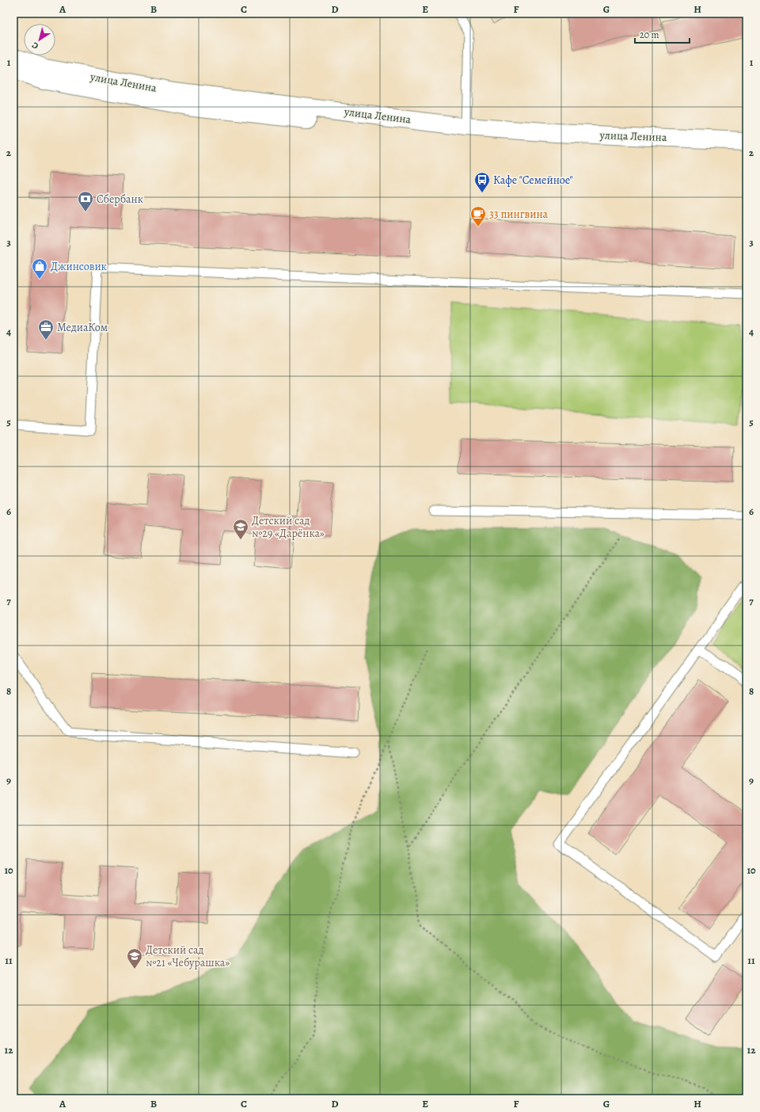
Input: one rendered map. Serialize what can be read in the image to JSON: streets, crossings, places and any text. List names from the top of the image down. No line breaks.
{"streets":{"main road":["улица Ленина"]},"places":{"bus stop":["Кафе \"Семейное\""],"bank":["Сбербанк"],"cafe":["33 пингвина"],"shop":["Джинсовик"],"office":["МедиаКом"],"school or university":["Детский сад №29 «Дарёнка»","Детский сад №21 «Чебурашка»"]},"scale_bar":"20 m","north":"bottom left","grid":{"columns":["A","B","C","D","E","F","G","H"],"rows":["1","2","3","4","5","6","7","8","9","10","11","12"]}}
